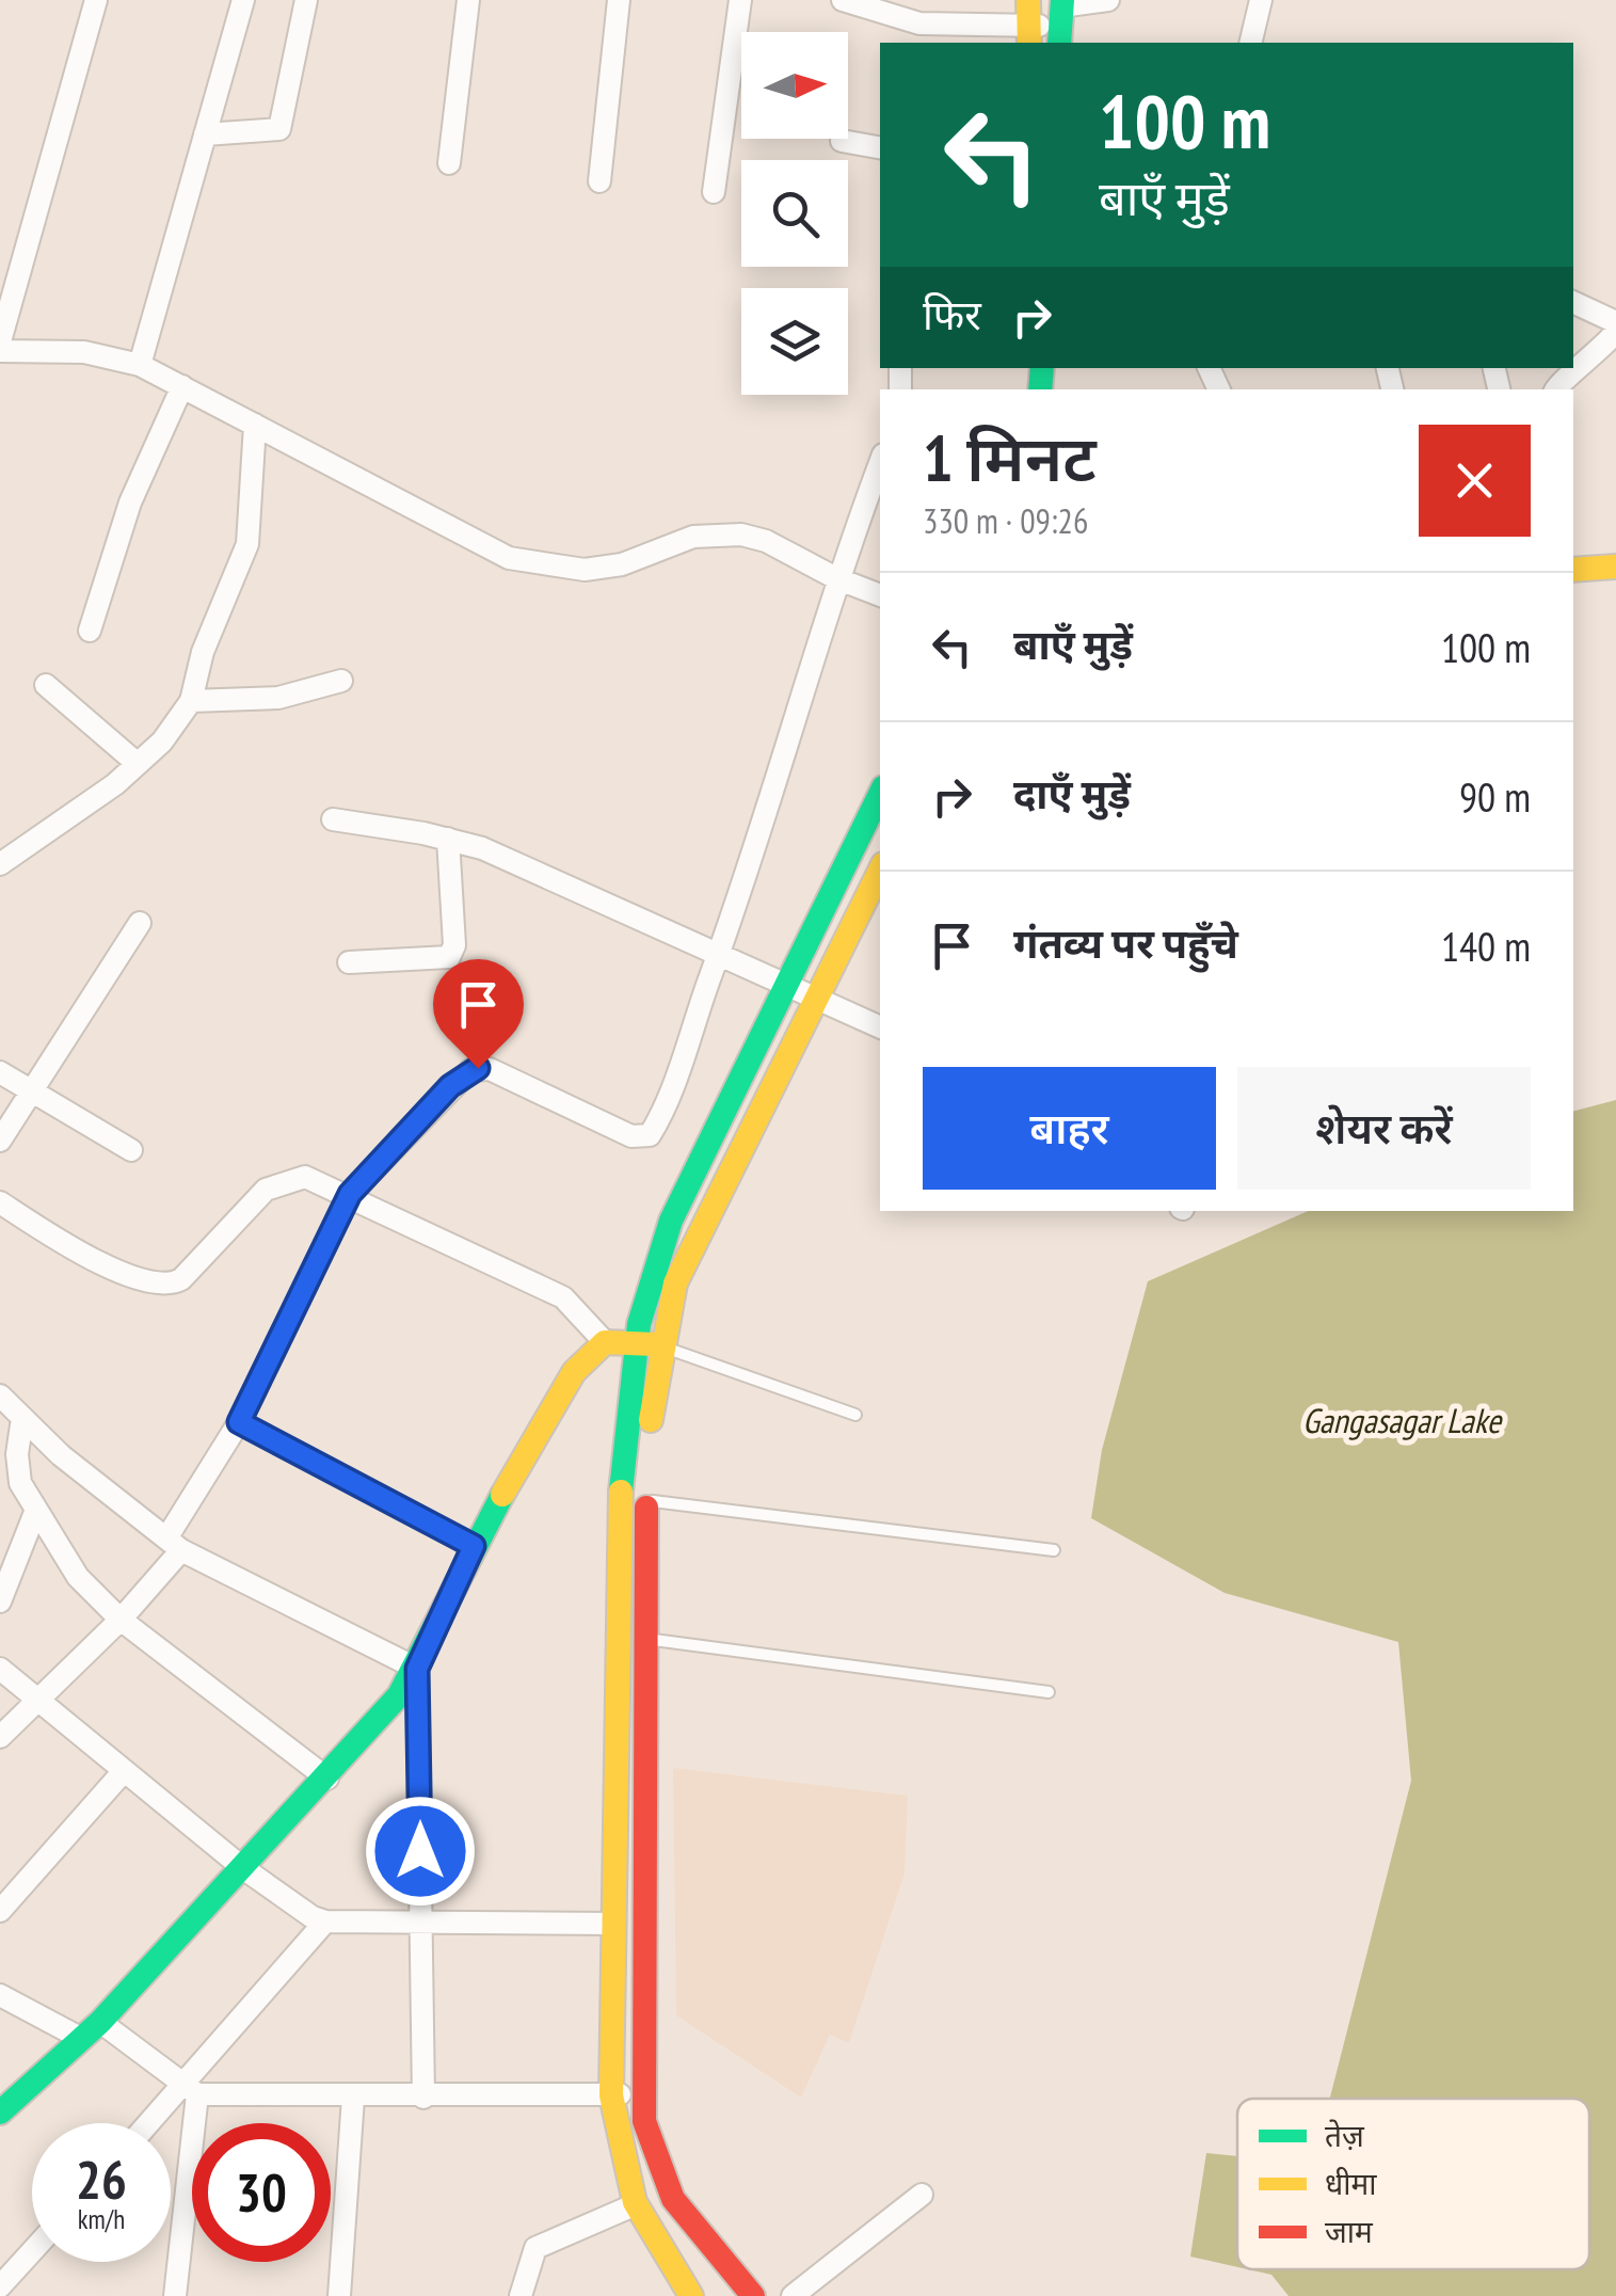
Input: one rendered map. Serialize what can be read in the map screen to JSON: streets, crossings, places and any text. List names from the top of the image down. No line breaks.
{"water":["Gangasagar Lake"],"legend":["तेज़","धीमा","जाम"],"north":"right","page":{"turn":["100 m","बाएँ मुड़ें"],"then":"फिर","heading":["1 मिनट","330 m · 09:26"],"list":[{"name":"बाएँ मुड़ें","value":"100 m"},{"name":"दाएँ मुड़ें","value":"90 m"},{"name":"गंतव्य पर पहुँचे","value":"140 m"}],"buttons":["बाहर","शेयर करें"],"speed":"26 km/h","limit":"30"}}
